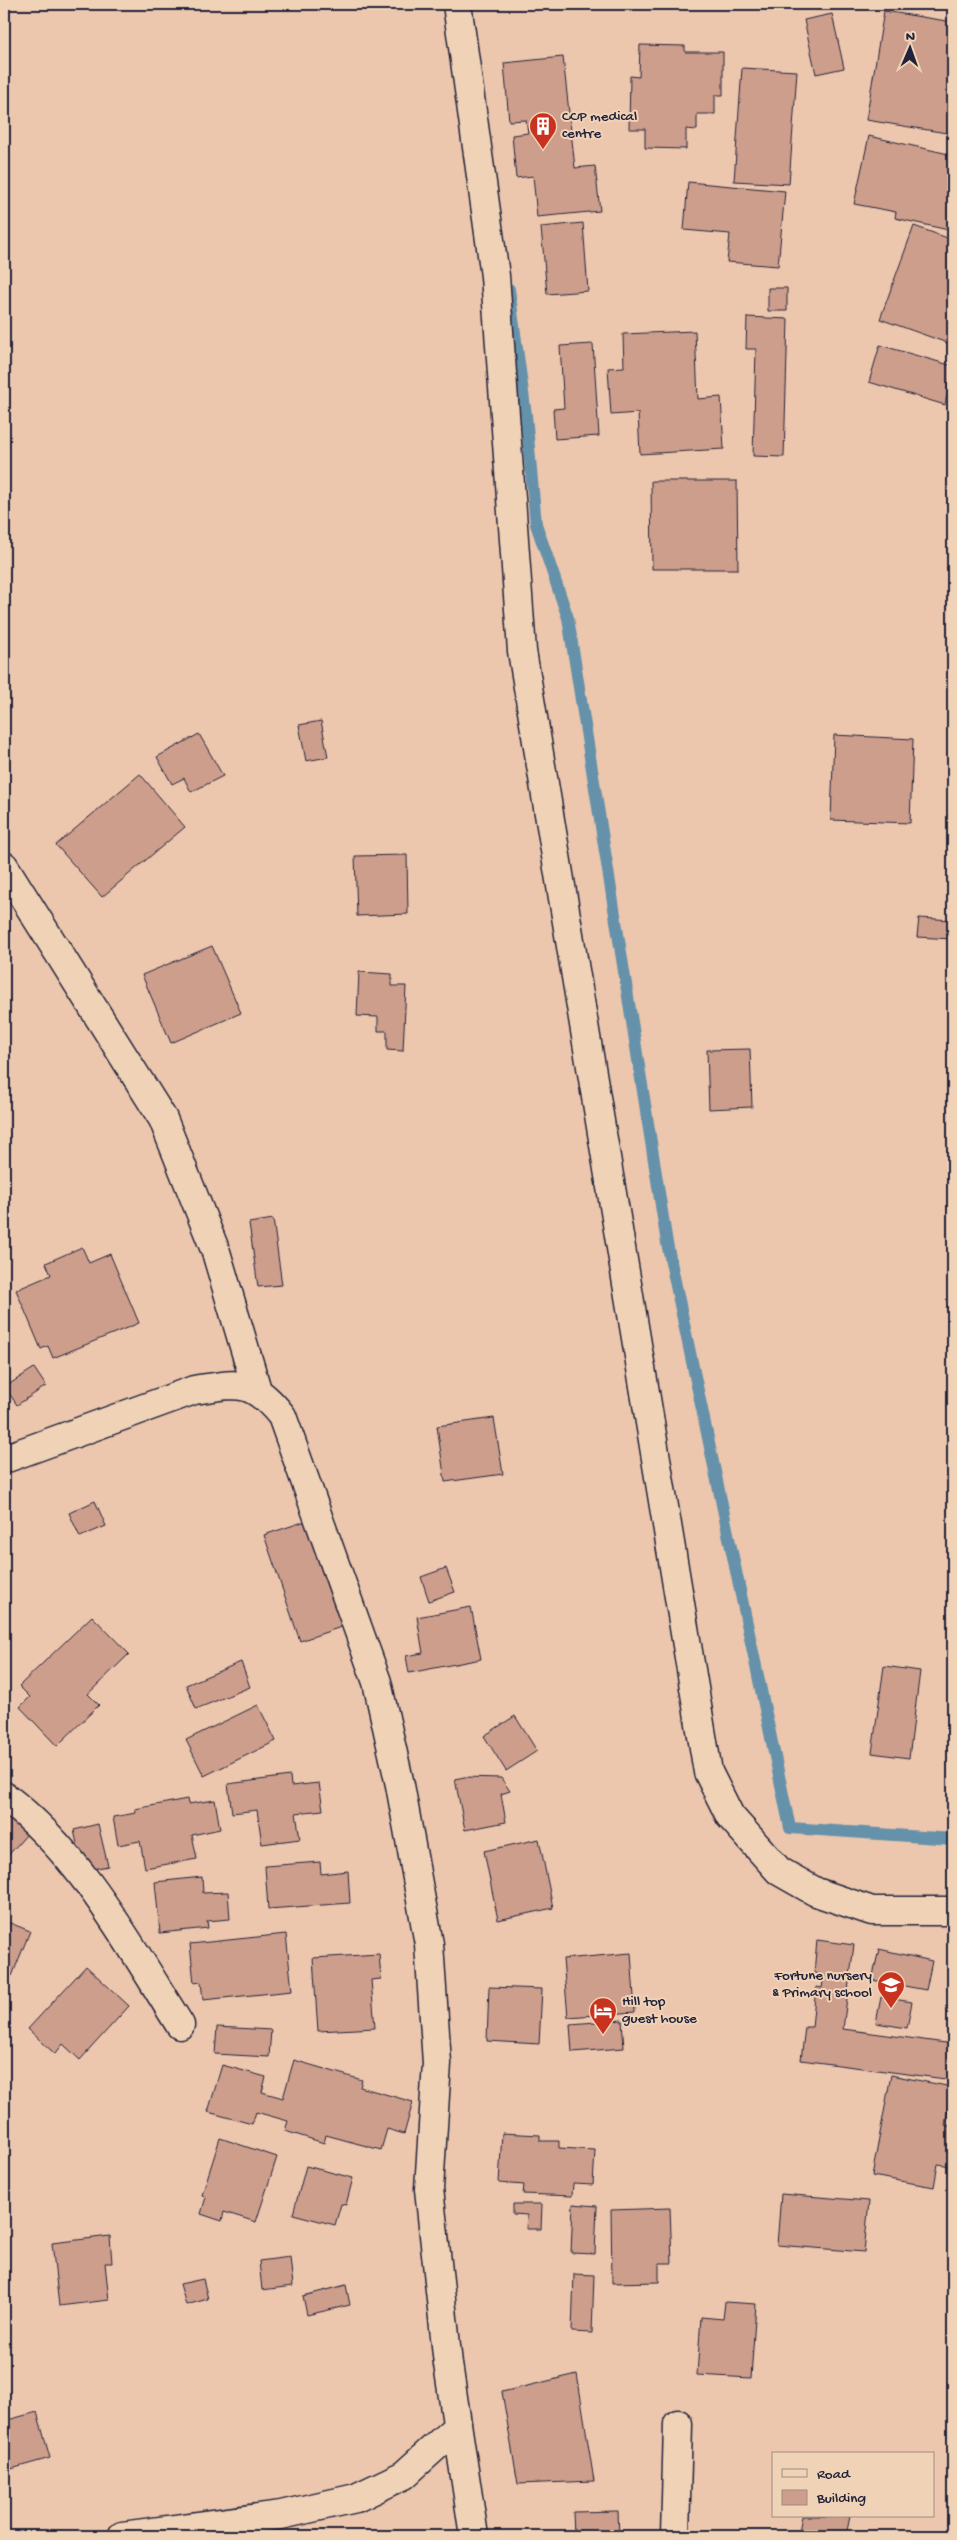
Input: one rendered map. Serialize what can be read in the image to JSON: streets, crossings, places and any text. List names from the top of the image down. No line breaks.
{"places":{"building":["CCP medical centre"],"school or university":["Fortune nursery & Primary school"],"hotel":["Hill top guest house"]},"legend":["Road","Building"],"north":"top"}
